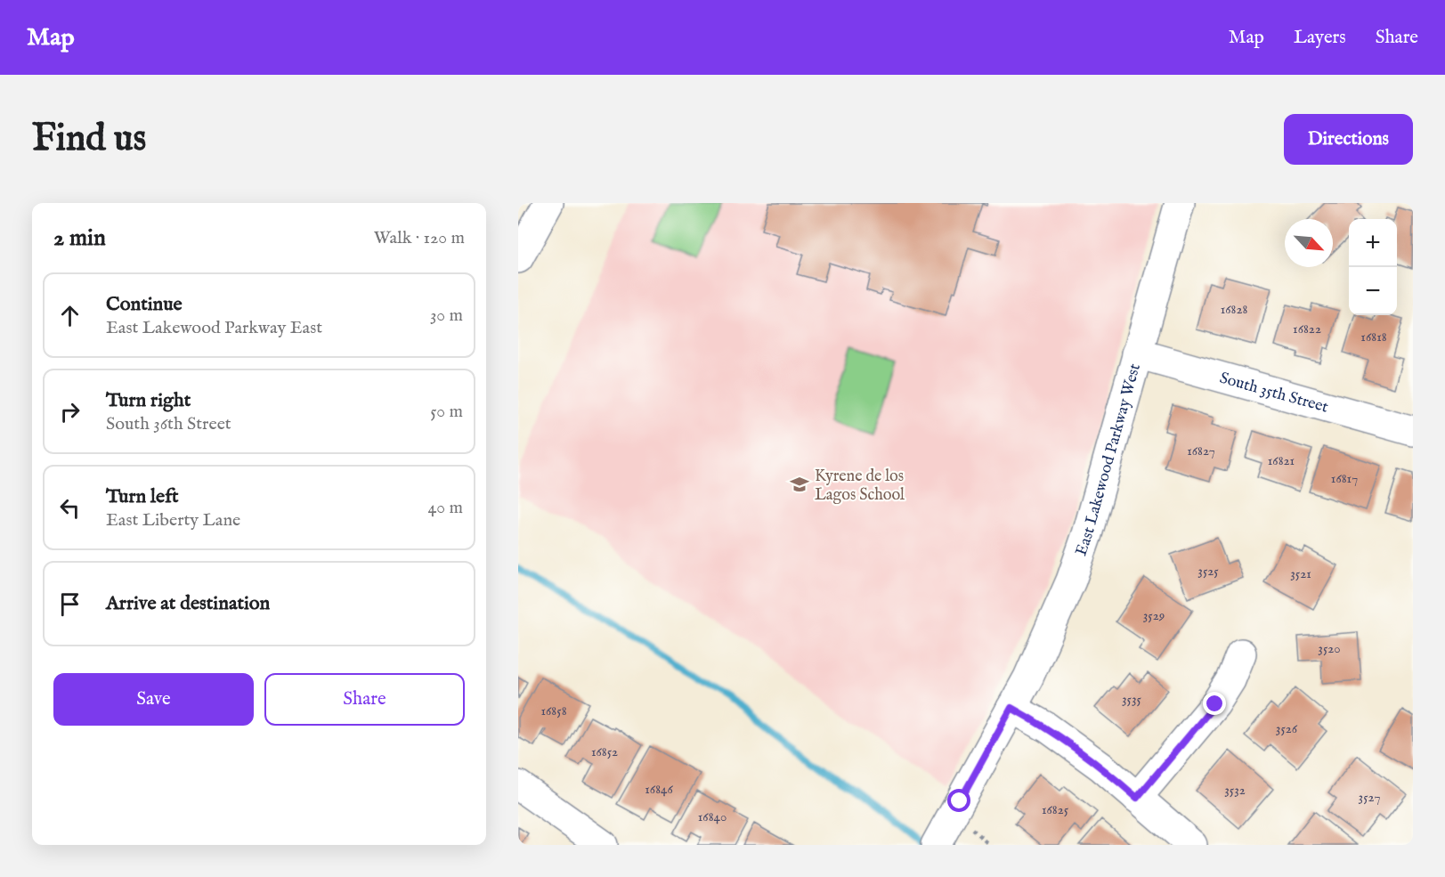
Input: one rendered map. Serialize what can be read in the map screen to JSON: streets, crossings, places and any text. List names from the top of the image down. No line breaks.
{"streets":{"main road":["South 35th Street","East Lakewood Parkway West"]},"crossings":[["South 35th Street","East Lakewood Parkway West"]],"places":{"school or university":["Kyrene de los Lagos School"]},"house_numbers":["16828","16822","16818","16827","16821","16817","3525","3521","3529","3520","3535","16858","3526","16852","16846","3532","3527","16825","16840"],"north":"bottom right","page":{"header":"Map","nav":["Map","Layers","Share"],"buttons":["Directions",["Save","Share"]],"title":"Find us","heading":["2 min","Walk · 120 m"],"map_buttons":["+","−"],"list":[["Continue","East Lakewood Parkway East","30 m"],["Turn right","South 36th Street","50 m"],["Turn left","East Liberty Lane","40 m"],"Arrive at destination"]}}
